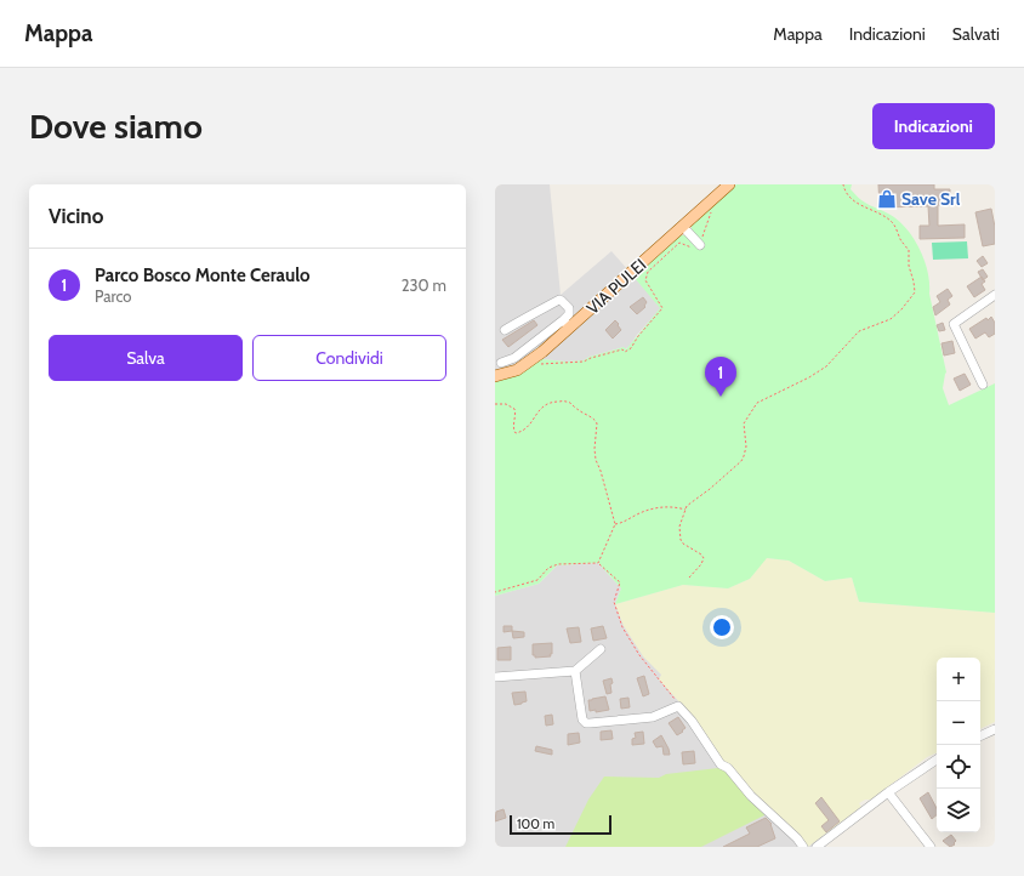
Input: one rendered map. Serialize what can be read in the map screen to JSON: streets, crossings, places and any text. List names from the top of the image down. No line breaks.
{"streets":{"main road":["VIA PULEI"]},"places":{"shop":["Save Srl"]},"scale_bar":"100 m","page":{"header":"Mappa","nav":["Mappa","Indicazioni","Salvati"],"buttons":["Indicazioni",["Salva","Condividi"]],"title":"Dove siamo","heading":"Vicino","list":[{"mark":"1","name":"Parco Bosco Monte Ceraulo","note":"Parco","value":"230 m"}],"pins":"1","map_buttons":["+","−"],"scale":"100 m"}}
